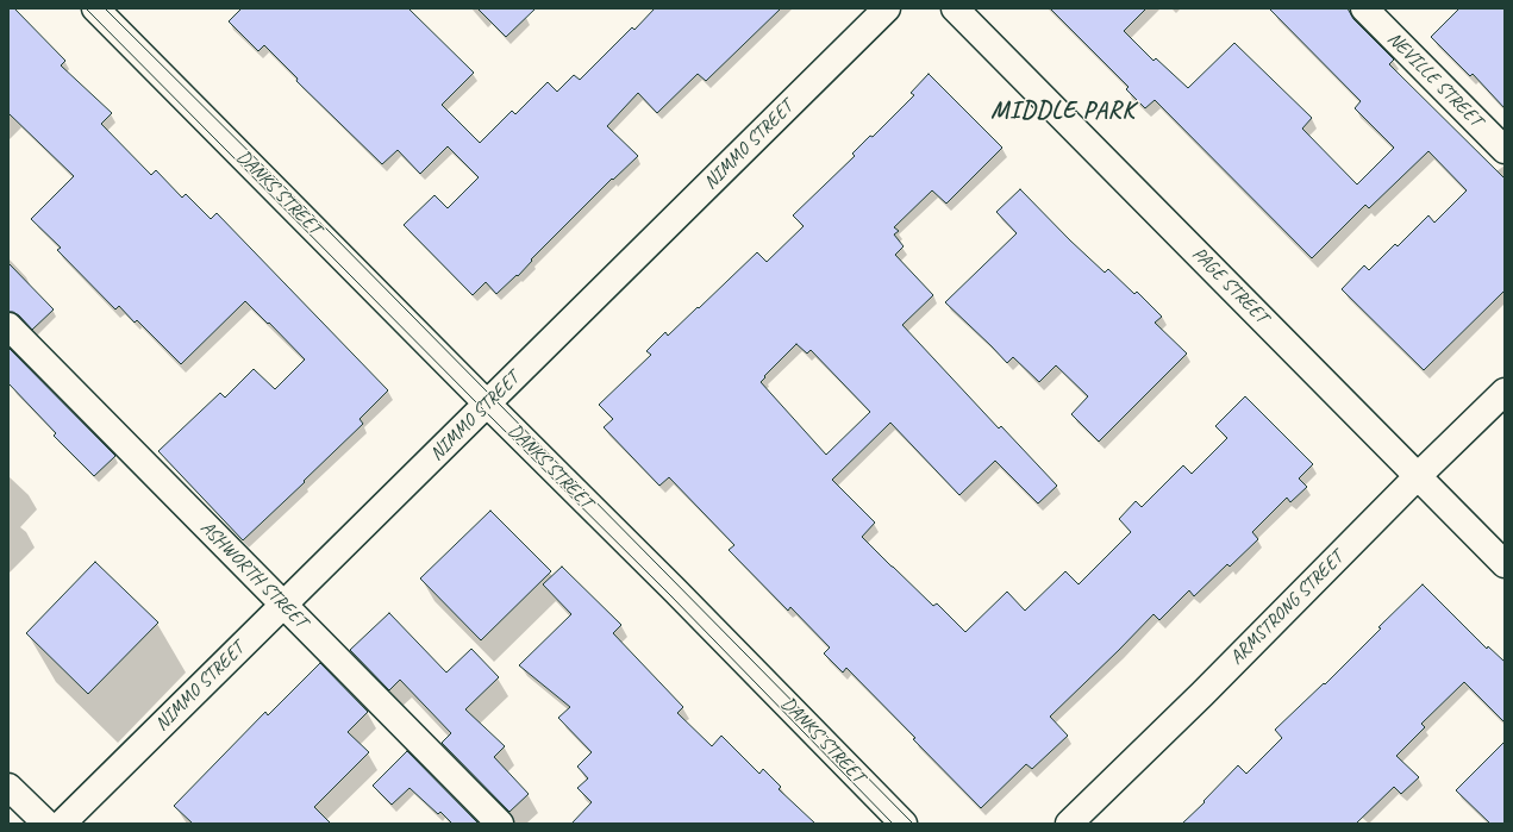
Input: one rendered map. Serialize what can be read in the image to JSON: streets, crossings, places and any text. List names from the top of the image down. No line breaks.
{"streets":{"street":["NEVILLE STREET","NIMMO STREET","DANKS STREET","PAGE STREET","ASHWORTH STREET","ARMSTRONG STREET"]},"crossings":[["NIMMO STREET","DANKS STREET"],["NIMMO STREET","ASHWORTH STREET"],["PAGE STREET","ARMSTRONG STREET"]],"districts":["MIDDLE PARK"]}
